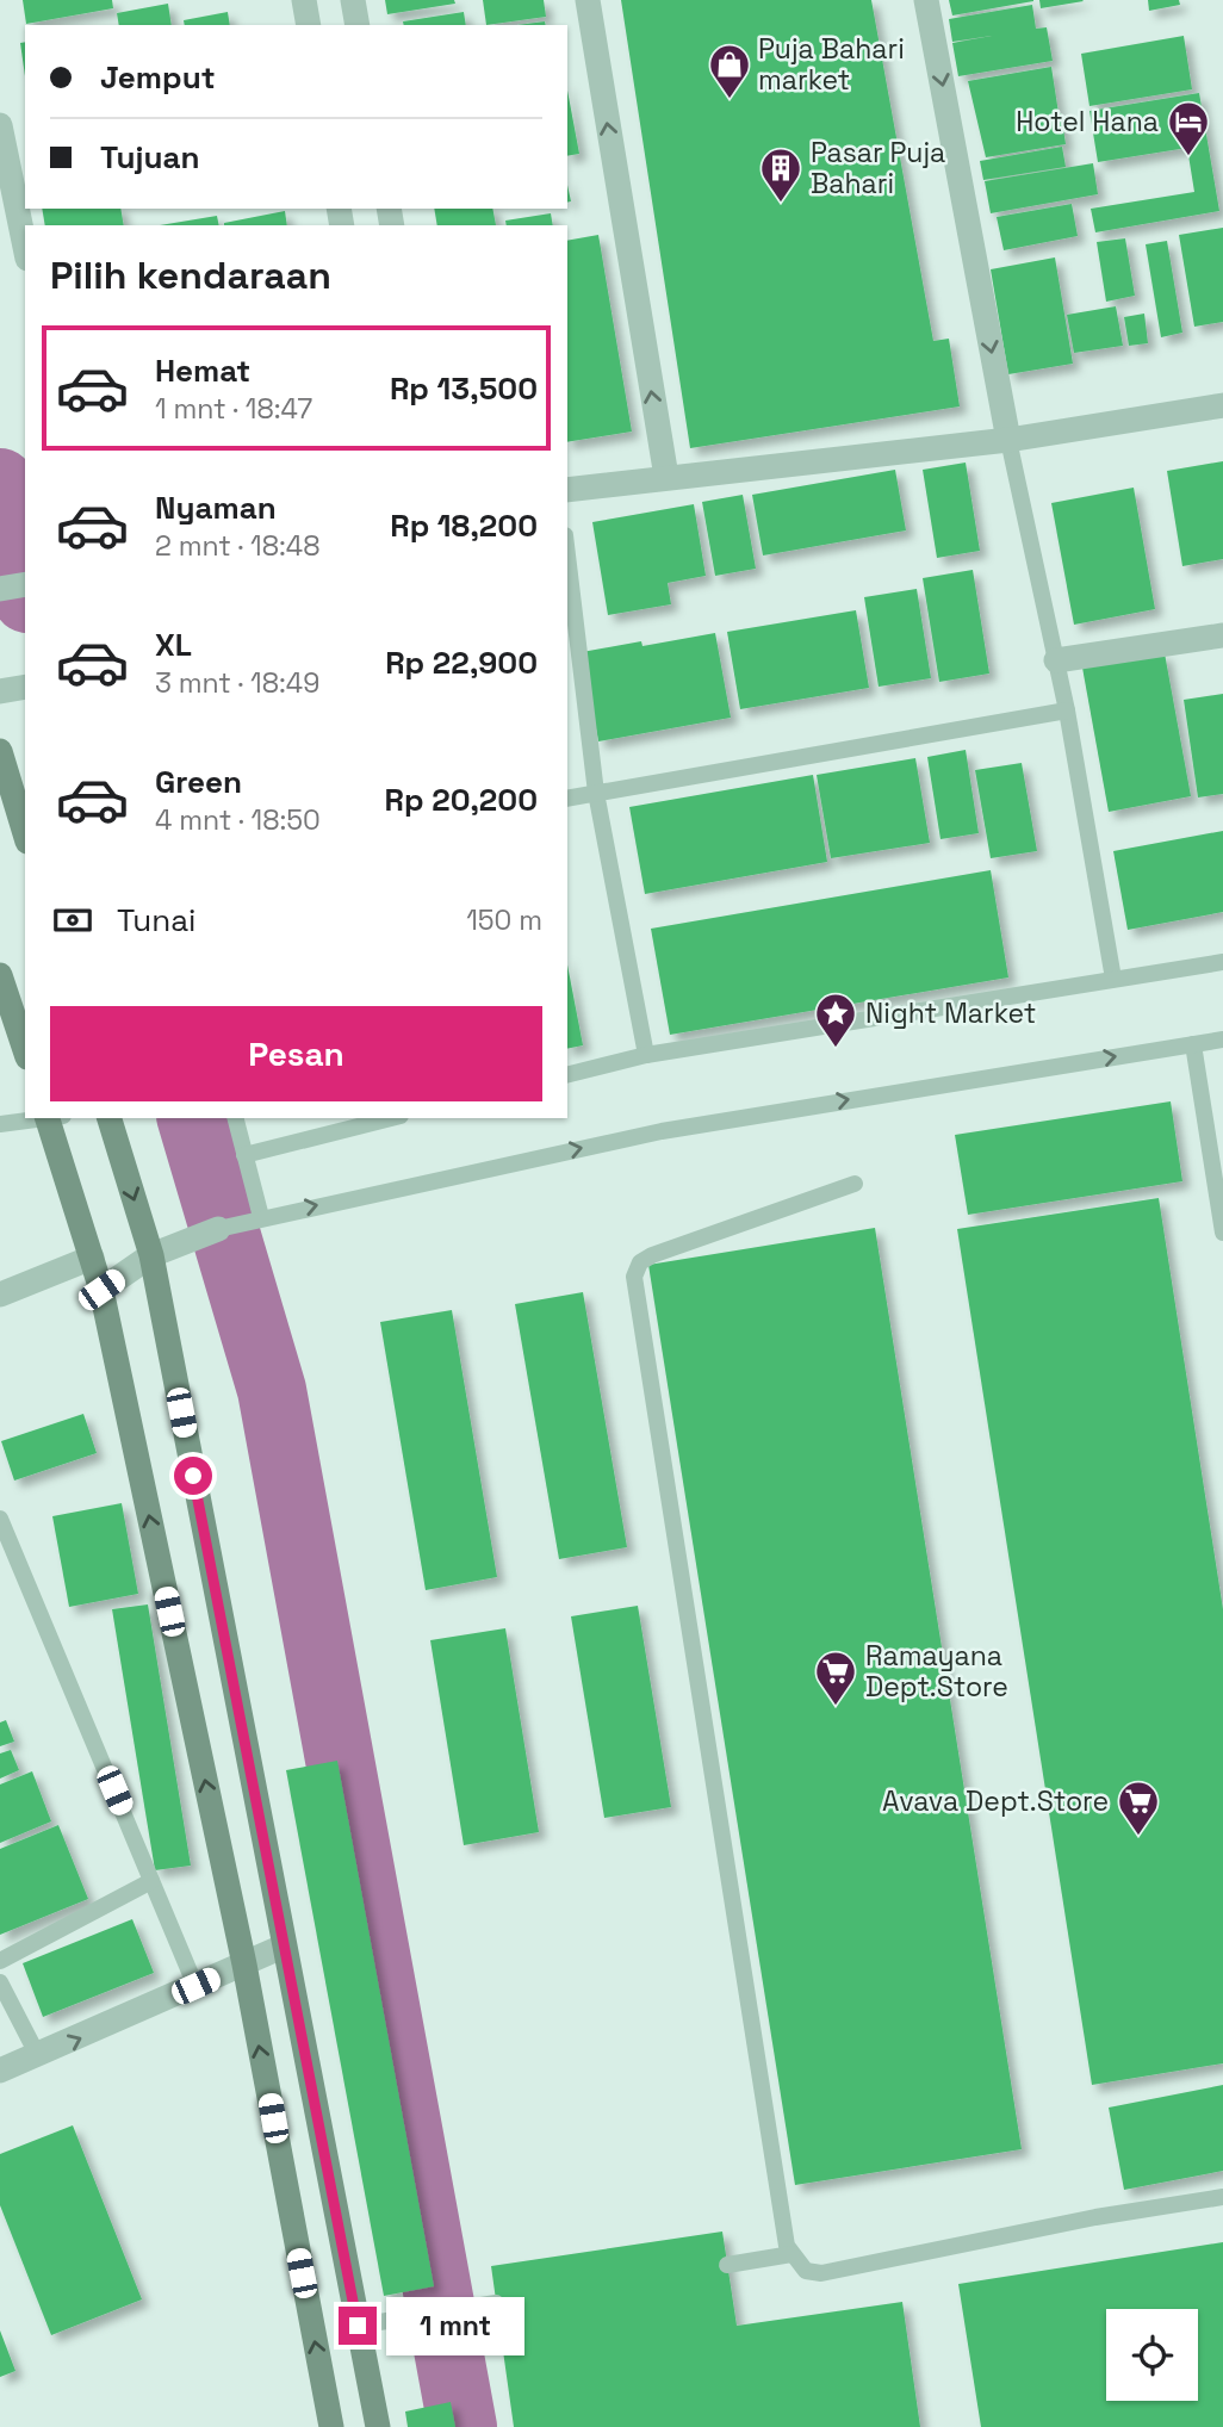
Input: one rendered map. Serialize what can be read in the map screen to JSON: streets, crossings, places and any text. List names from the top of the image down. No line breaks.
{"places":{"shop":["Puja Bahari market"],"hotel":["Hotel Hana"],"building":["Pasar Puja Bahari"],"place":["Night Market"],"supermarket":["Ramayana Dept.Store","Avava Dept.Store"]},"page":{"banner":["Jemput","Tujuan"],"heading":"Pilih kendaraan","list":[{"name":"Hemat","note":"1 mnt · 18:47","value":"Rp 13,500"},{"name":"Nyaman","note":"2 mnt · 18:48","value":"Rp 18,200"},{"name":"XL","note":"3 mnt · 18:49","value":"Rp 22,900"},{"name":"Green","note":"4 mnt · 18:50","value":"Rp 20,200"}],"pay":["Tunai","150 m"],"buttons":"Pesan","bubble":"1 mnt"}}
